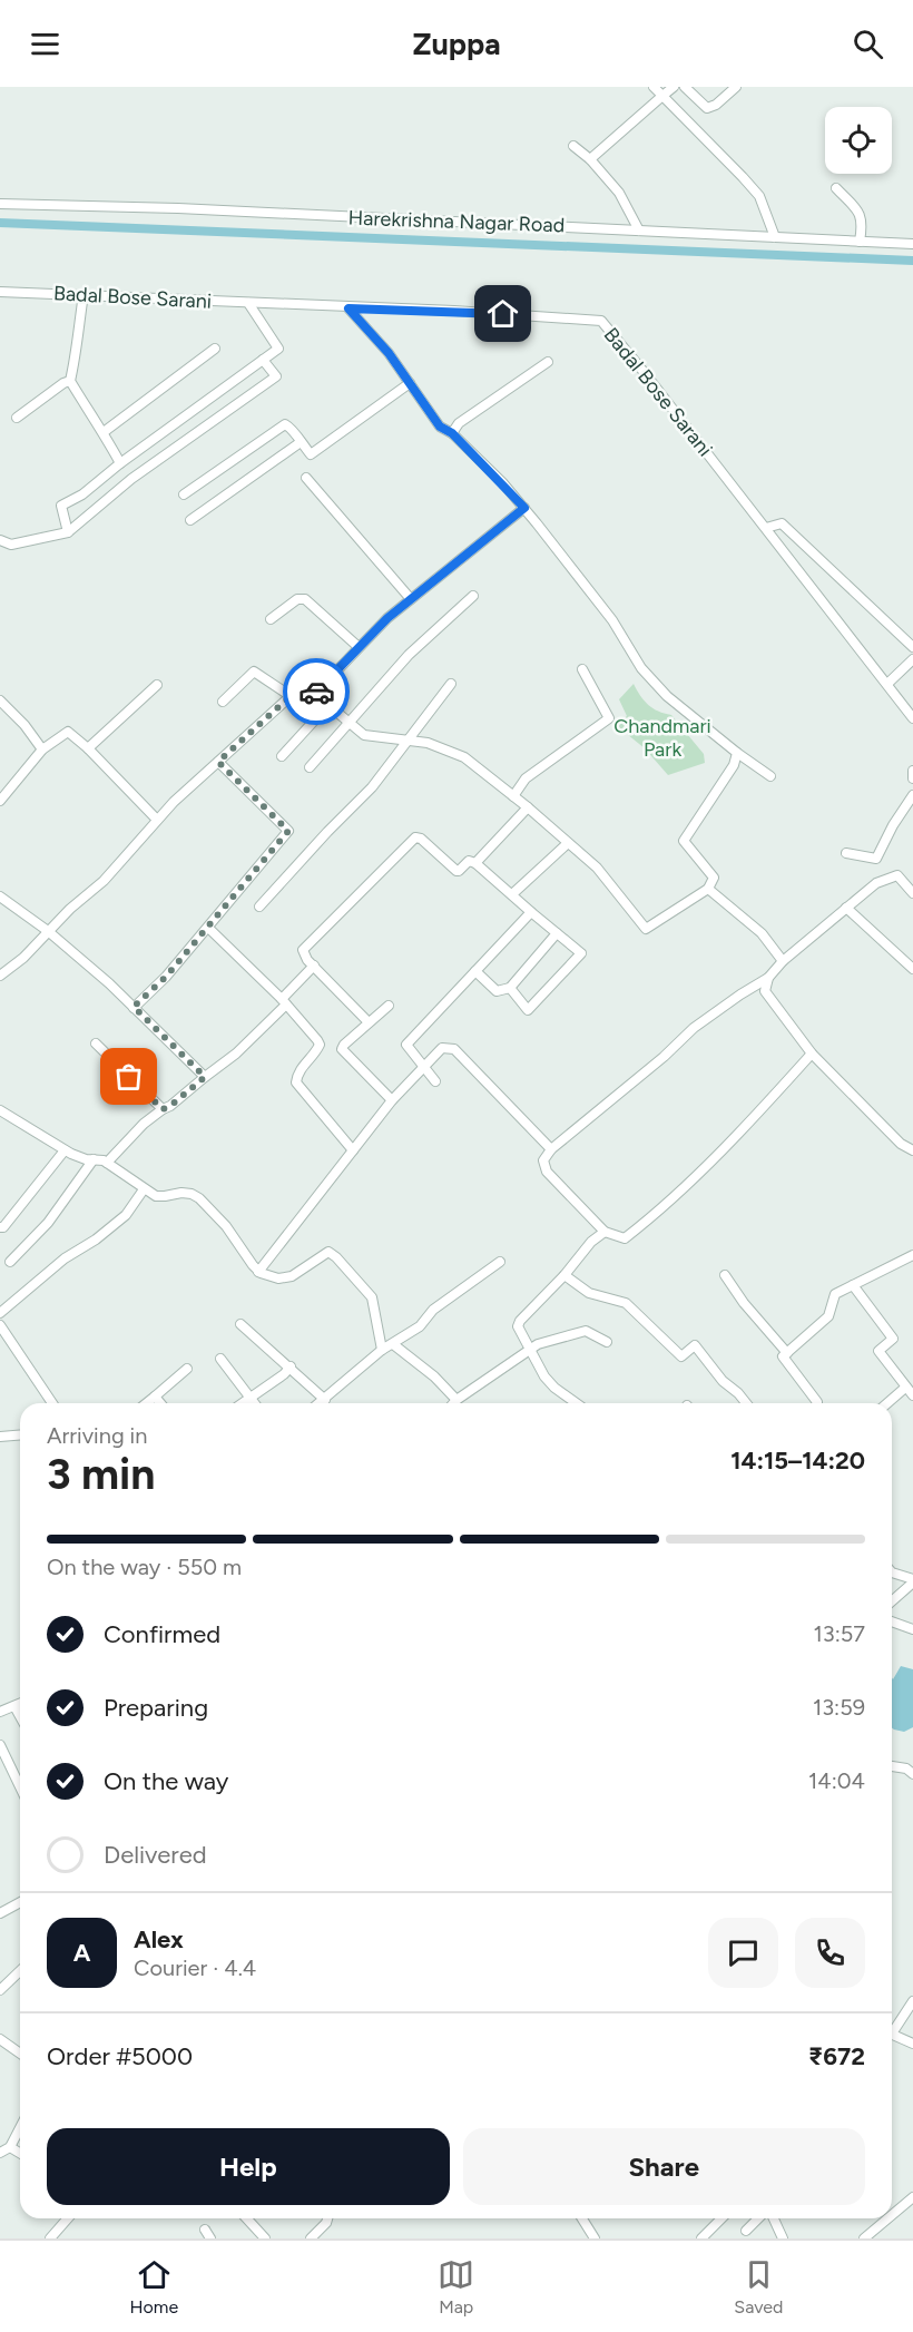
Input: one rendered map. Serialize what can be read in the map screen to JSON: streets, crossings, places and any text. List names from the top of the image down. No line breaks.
{"streets":{"street":["Harekrishna Nagar Road","Badal Bose Sarani"]},"parks":["Chandmari Park"],"page":{"header":"Zuppa","heading":["3 min","Arriving in","14:15–14:20"],"panel":["Alex","Courier · 4.4","Order #5000","₹672"],"bar":"On the way · 550 m","list":[["Confirmed","13:57"],["Preparing","13:59"],["On the way","14:04"],"Delivered"],"round":"A","buttons":["Help","Share"],"tabs":["Home","Map","Saved"]}}
